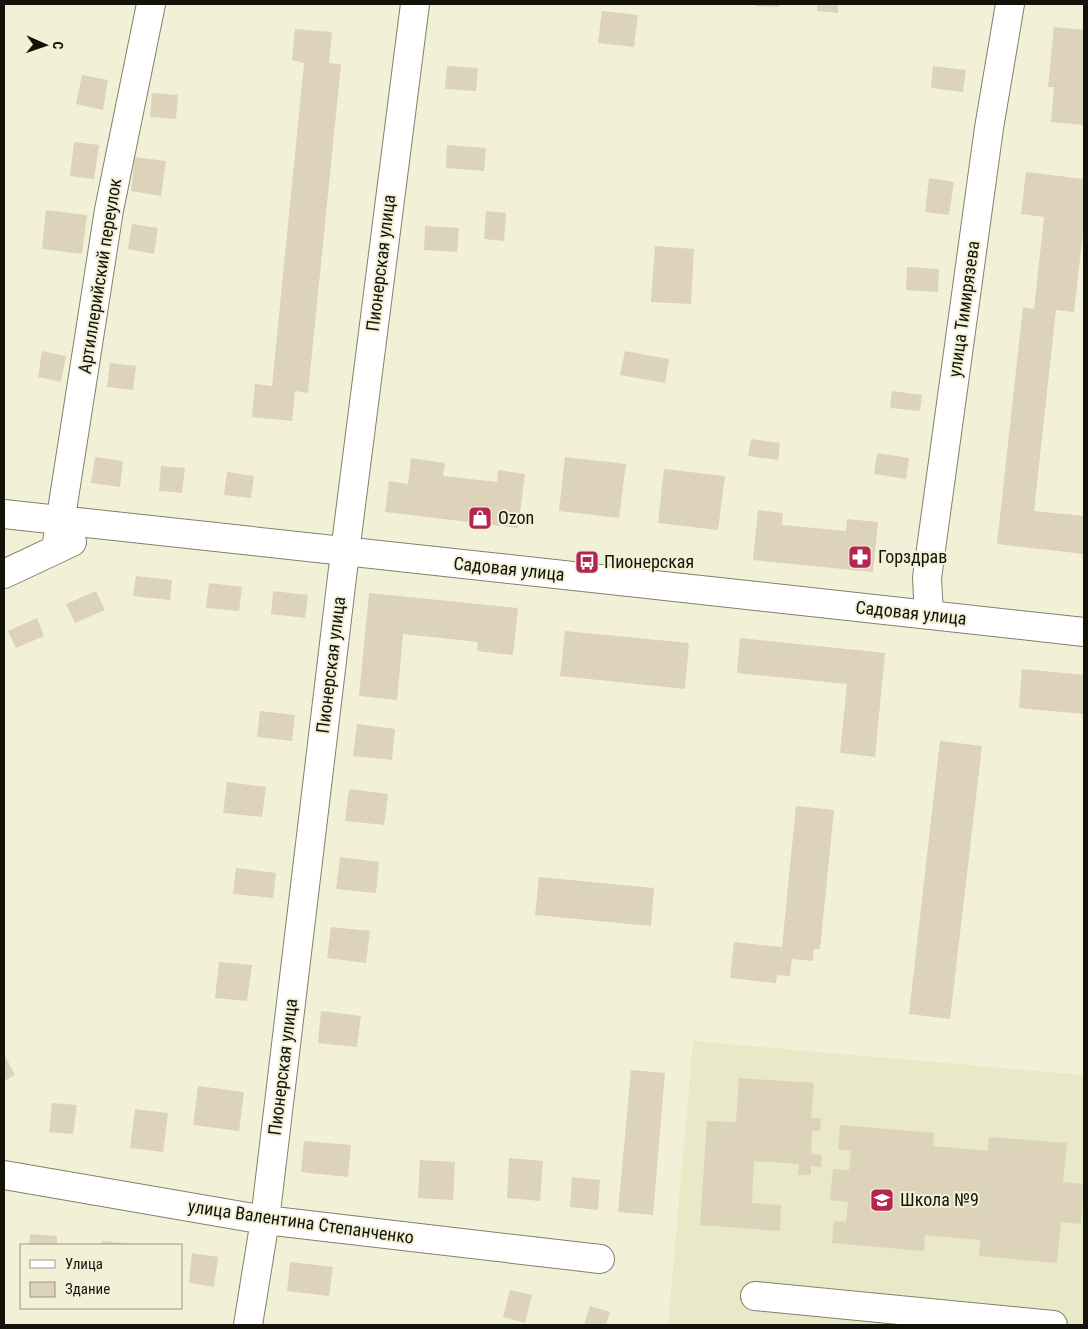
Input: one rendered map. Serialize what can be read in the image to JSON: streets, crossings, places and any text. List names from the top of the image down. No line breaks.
{"streets":{"street":["Пионерская улица","Артиллерийский переулок","улица Тимирязева","Садовая улица","улица Валентина Степанченко"]},"crossings":[["Пионерская улица","Садовая улица"],["Пионерская улица","улица Валентина Степанченко"],["Артиллерийский переулок","Садовая улица"],["улица Тимирязева","Садовая улица"]],"places":{"shop":["Ozon"],"pharmacy":["Горздрав"],"bus stop":["Пионерская"],"school or university":["Школа №9"]},"legend":["Улица","Здание"],"north":"right"}
